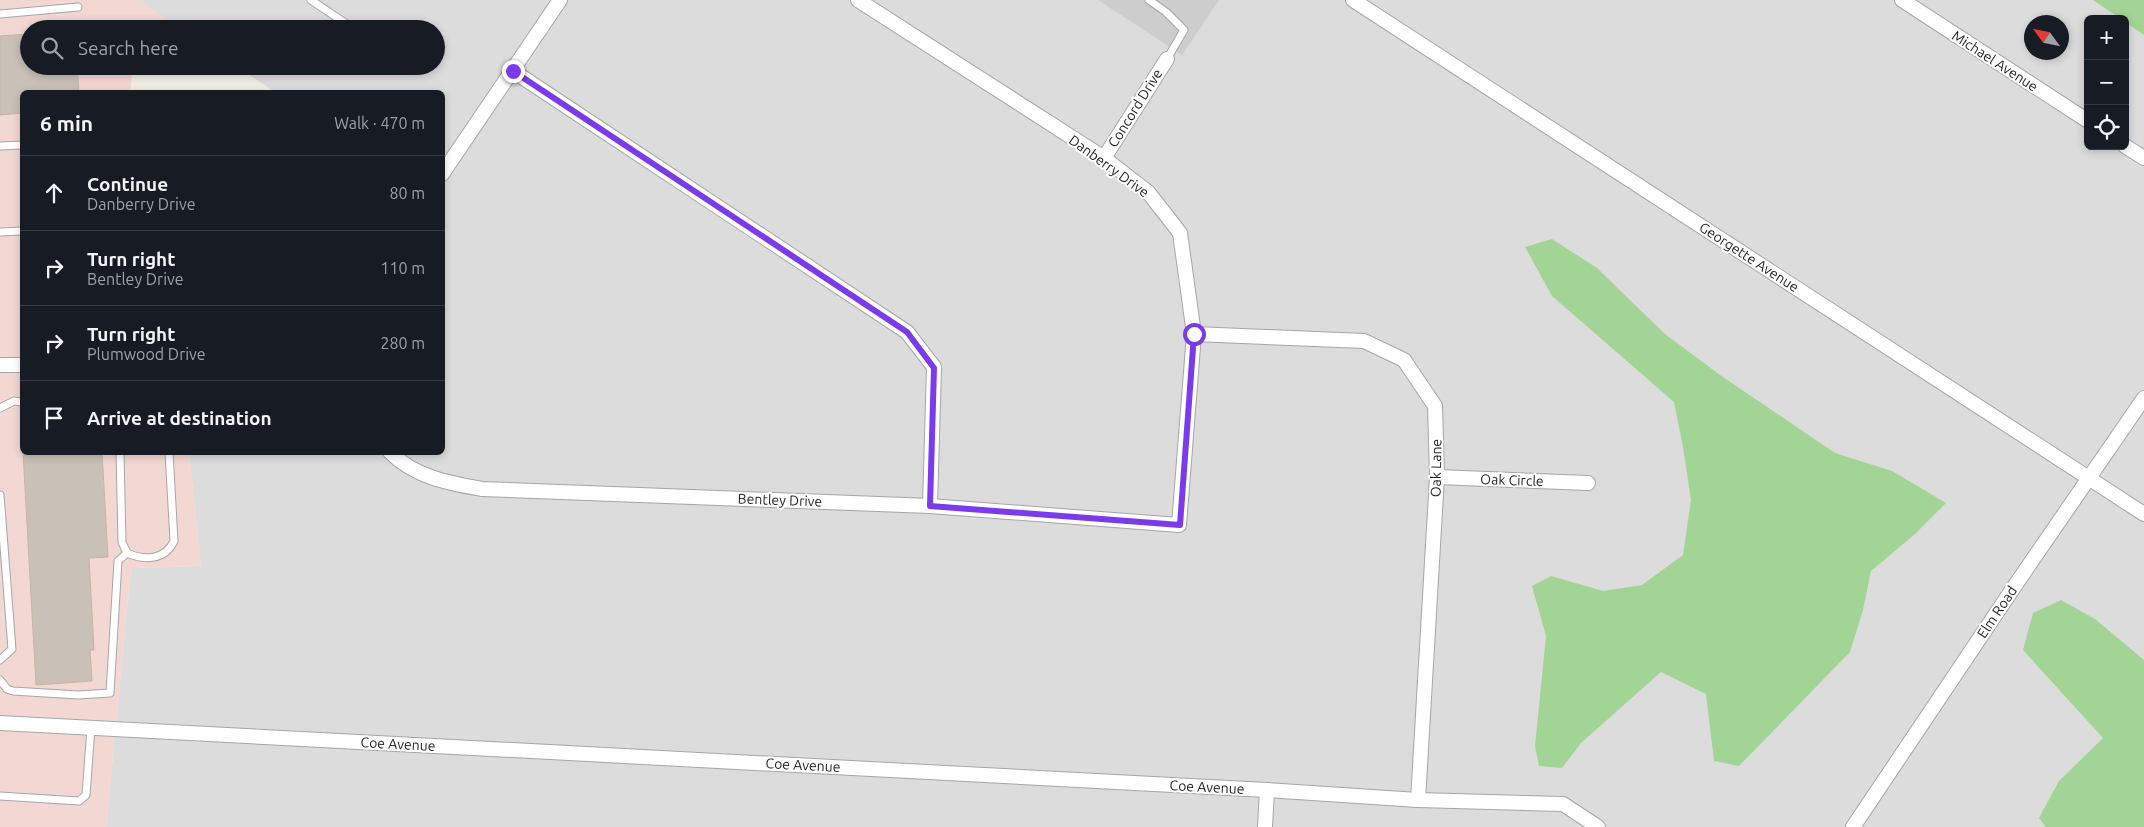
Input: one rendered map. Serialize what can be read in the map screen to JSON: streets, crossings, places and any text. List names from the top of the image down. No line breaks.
{"streets":{"street":["Michael Avenue","Concord Drive","Danberry Drive","Georgette Avenue","Oak Lane","Oak Circle","Bentley Drive","Elm Road","Coe Avenue"]},"crossings":[["Concord Drive","Danberry Drive"],["Danberry Drive","Oak Lane"],["Danberry Drive","Bentley Drive"],["Georgette Avenue","Elm Road"],["Oak Lane","Oak Circle"],["Oak Lane","Coe Avenue"]],"north":"top left","page":{"map_buttons":["+","−"],"search":"Search here","heading":["6 min","Walk · 470 m"],"list":[["Continue","Danberry Drive","80 m"],["Turn right","Bentley Drive","110 m"],["Turn right","Plumwood Drive","280 m"],"Arrive at destination"]}}
